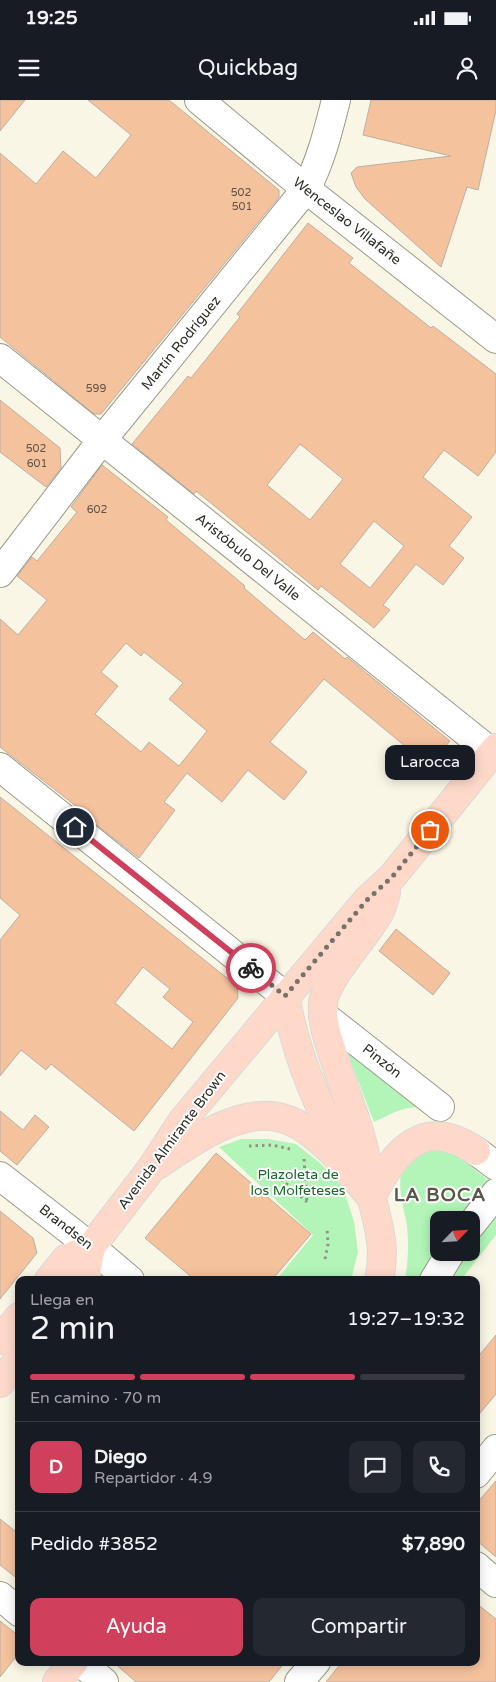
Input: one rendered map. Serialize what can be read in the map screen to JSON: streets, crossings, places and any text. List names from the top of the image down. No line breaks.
{"streets":{"main road":["Avenida Almirante Brown"],"street":["Wenceslao Villafañe","Martín Rodríguez","Aristóbulo Del Valle","Pinzón","Brandsen"]},"crossings":[["Wenceslao Villafañe","Martín Rodríguez"],["Martín Rodríguez","Aristóbulo Del Valle"],["Aristóbulo Del Valle","Avenida Almirante Brown"],["Pinzón","Avenida Almirante Brown"],["Avenida Almirante Brown","Brandsen"]],"districts":["LA BOCA"],"parks":["Plazoleta de los Molfeteses"],"places":["Larocca"],"house_numbers":["502","501","599","502","601","602"],"north":"top right","page":{"status":"19:25","header":"Quickbag","bubble":"Larocca","heading":["2 min","Llega en","19:27–19:32"],"panel":["Diego","Repartidor · 4.9","Pedido #3852","$7,890"],"bar":"En camino · 70 m","round":"D","buttons":["Ayuda","Compartir"]}}
